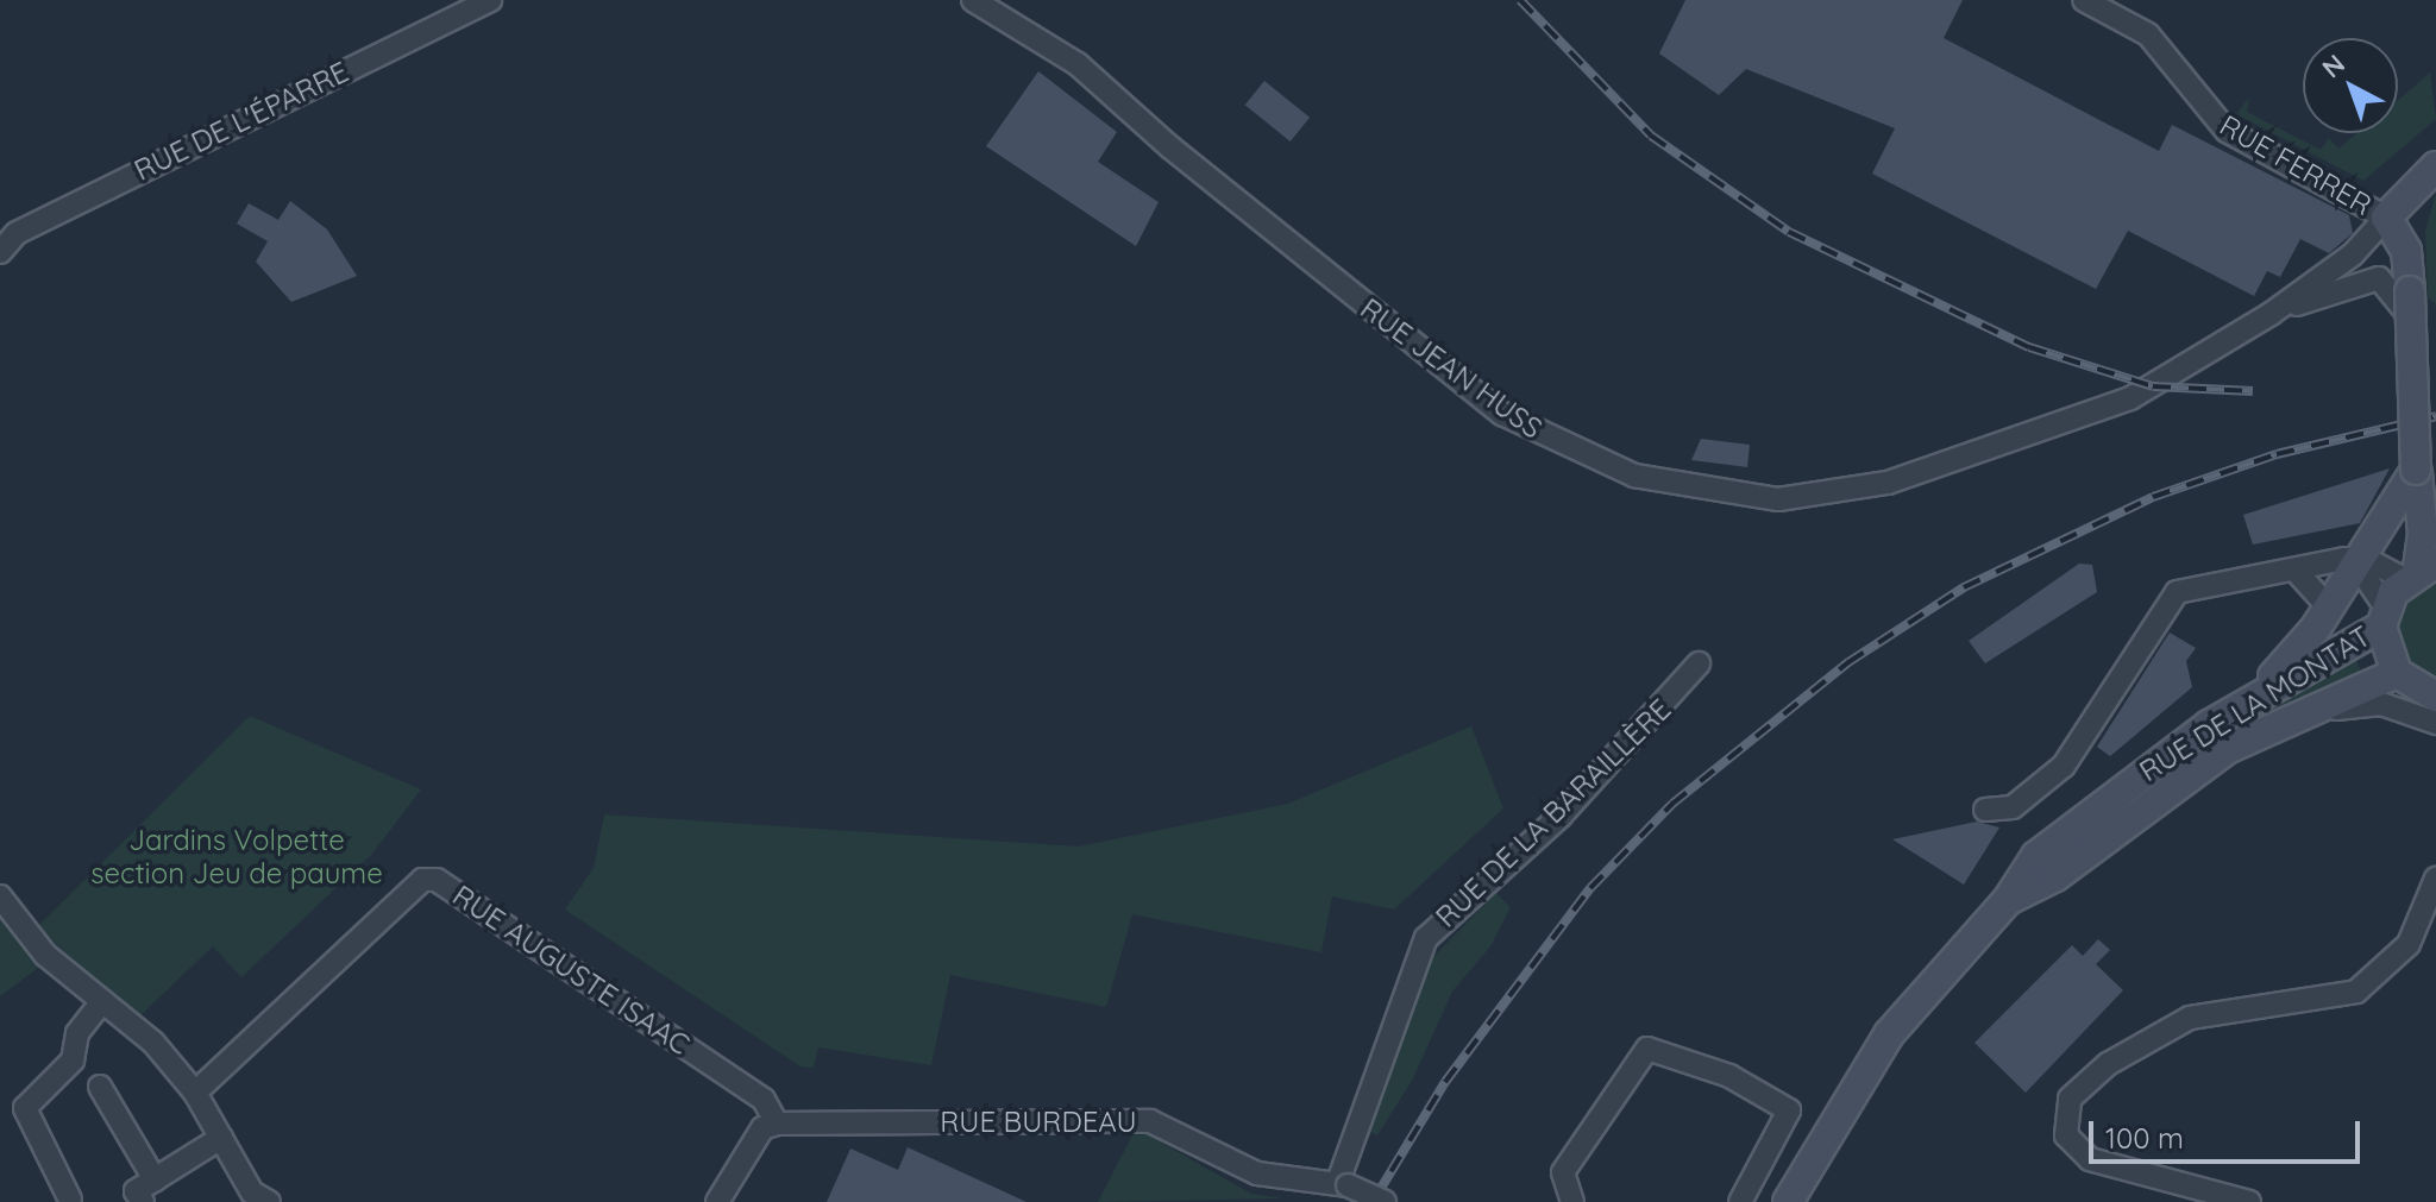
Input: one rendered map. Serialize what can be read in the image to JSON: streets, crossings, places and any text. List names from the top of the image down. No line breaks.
{"streets":{"main road":["RUE DE LA MONTAT"],"street":["RUE DE L'ÉPARRE","RUE FERRER","RUE JEAN HUSS","RUE DE LA BARAILLÈRE","RUE AUGUSTE ISAAC","RUE BURDEAU"]},"crossings":[["RUE FERRER","RUE JEAN HUSS"],["RUE DE LA BARAILLÈRE","RUE BURDEAU"],["RUE AUGUSTE ISAAC","RUE BURDEAU"]],"parks":["Jardins Volpette section Jeu de paume"],"scale_bar":"100 m","north":"top left"}
